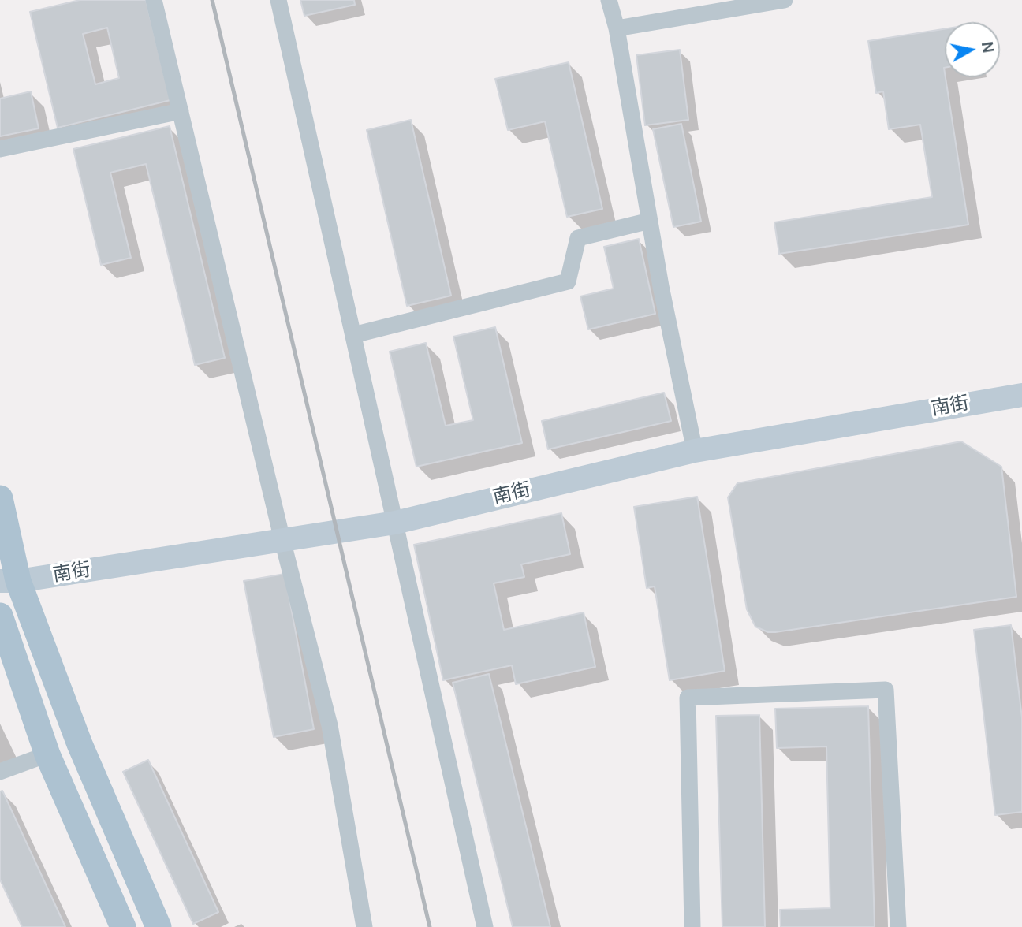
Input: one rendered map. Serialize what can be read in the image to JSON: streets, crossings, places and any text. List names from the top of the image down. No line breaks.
{"streets":{"street":["南街"]},"north":"right"}
